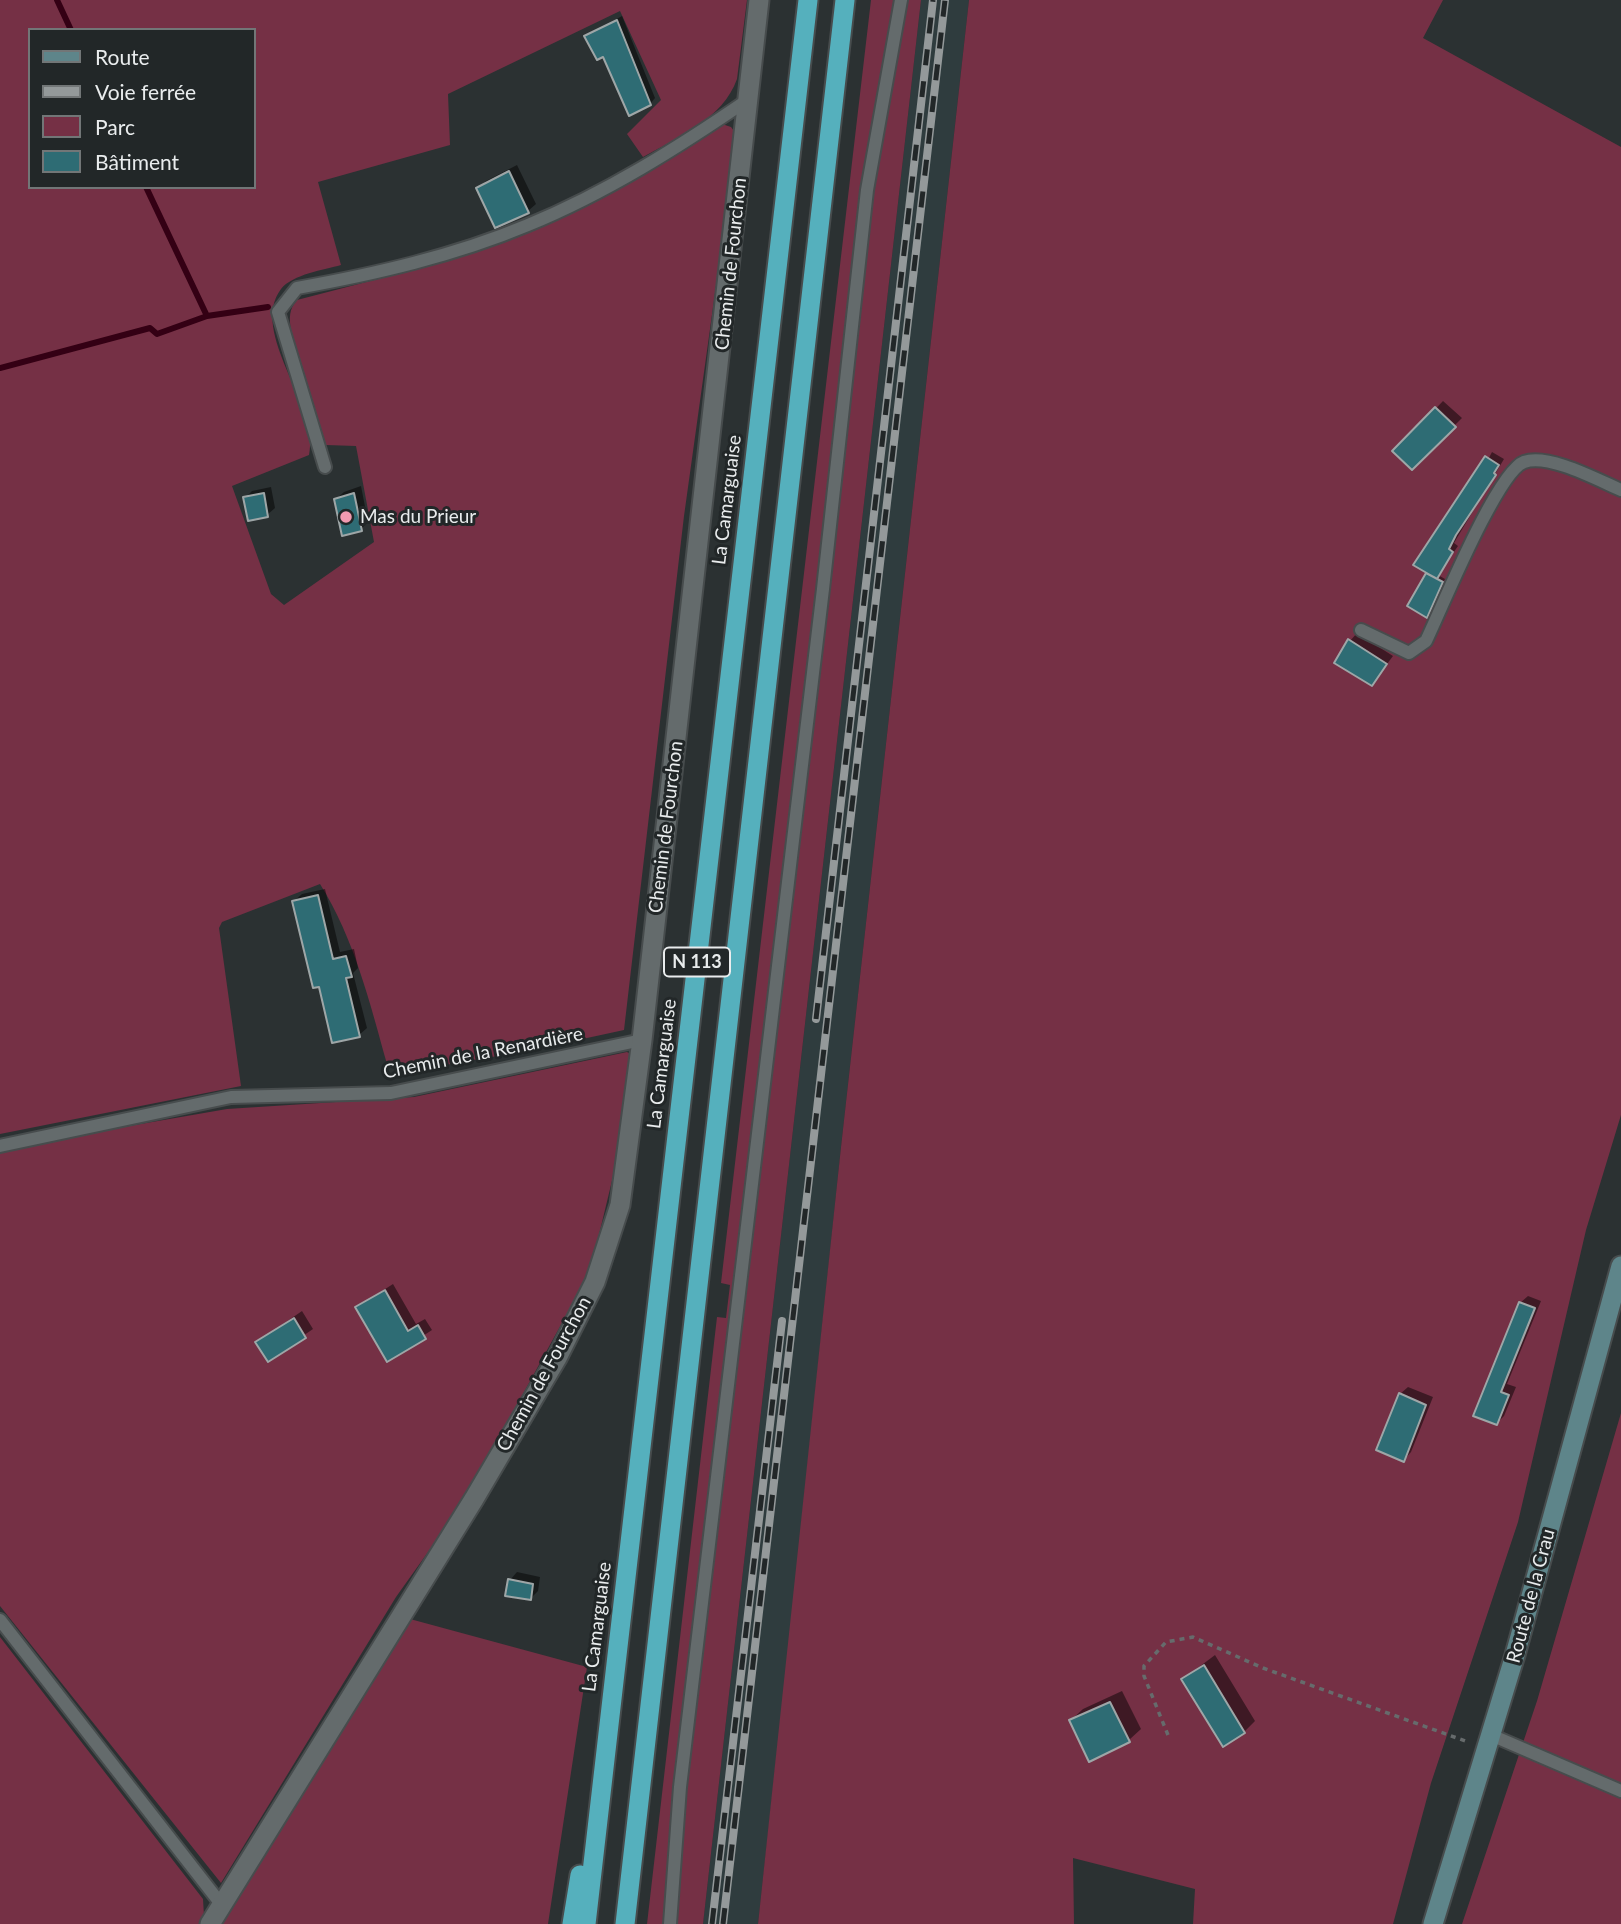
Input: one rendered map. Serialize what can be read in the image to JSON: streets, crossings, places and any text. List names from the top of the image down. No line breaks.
{"streets":{"highway":["La Camarguaise","N 113"],"main road":["Route de la Crau"],"street":["Chemin de Fourchon"],"lane":["Chemin de la Renardière"]},"crossings":[["Chemin de Fourchon","Chemin de la Renardière"]],"places":["Mas du Prieur"],"legend":["Route","Voie ferrée","Parc","Bâtiment"]}
